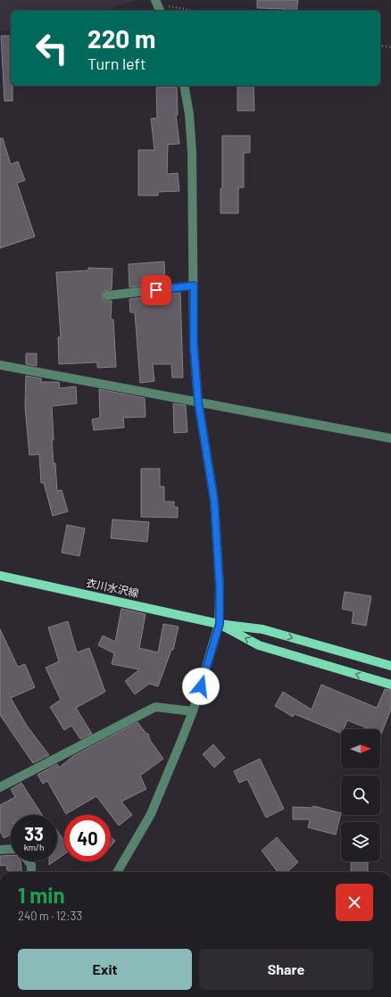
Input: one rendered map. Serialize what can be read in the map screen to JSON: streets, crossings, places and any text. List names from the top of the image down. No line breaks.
{"streets":{"main road":["衣川水沢線"]},"north":"right","page":{"turn":["220 m","Turn left"],"speed":"33 km/h","limit":"40","heading":["1 min","240 m · 12:33"],"buttons":["Exit","Share"]}}
